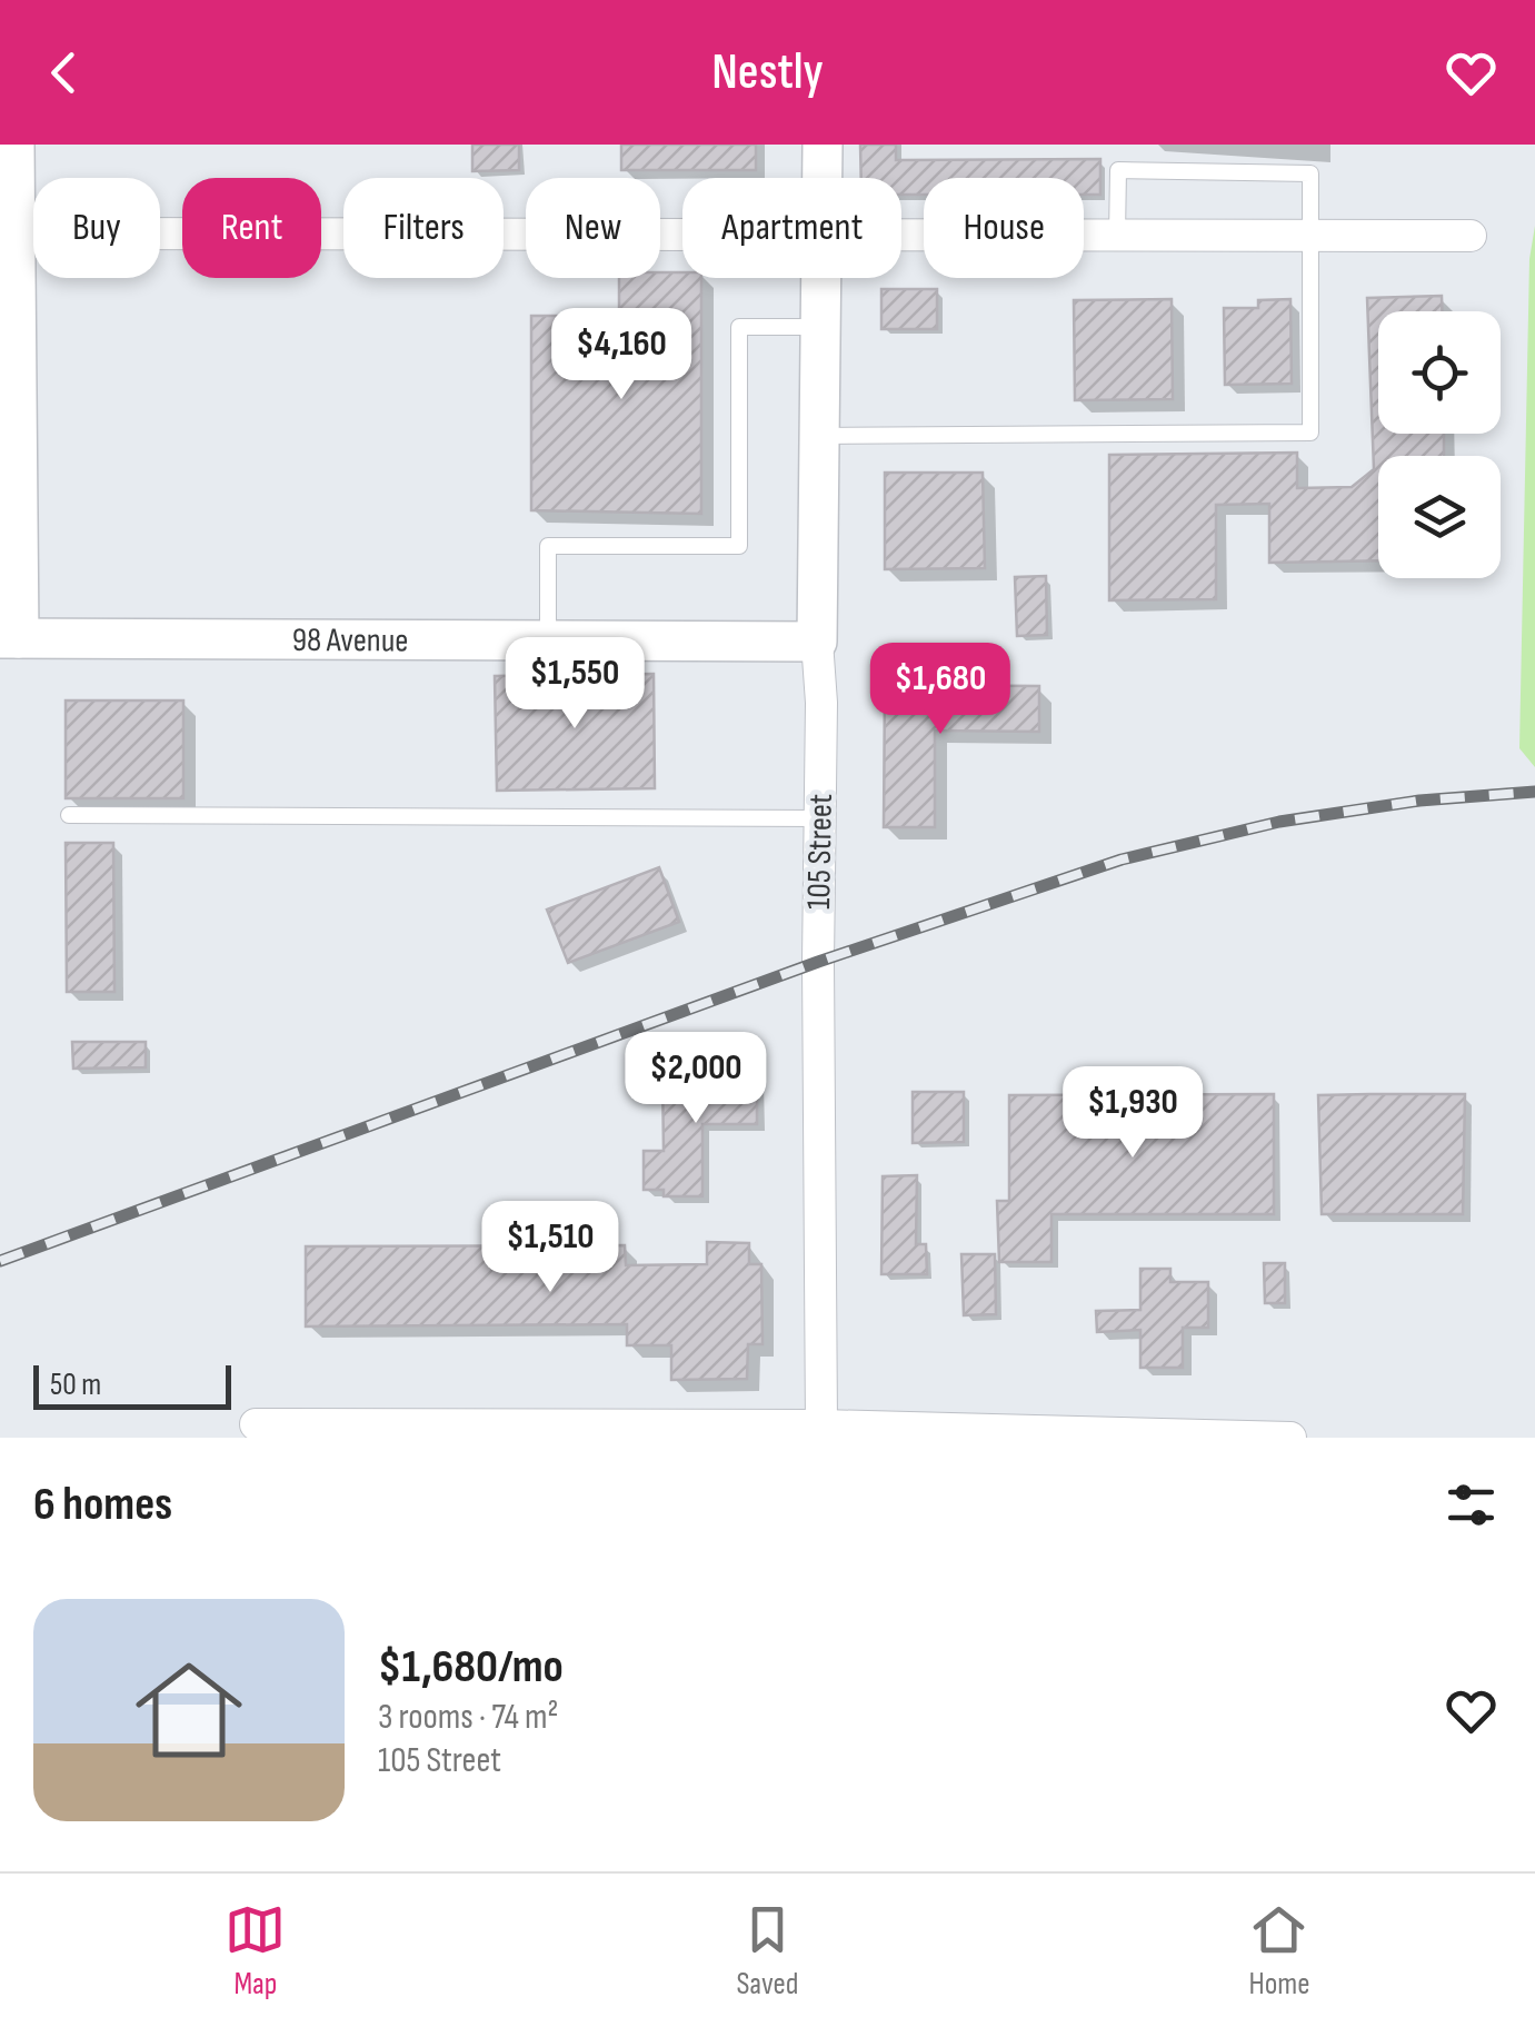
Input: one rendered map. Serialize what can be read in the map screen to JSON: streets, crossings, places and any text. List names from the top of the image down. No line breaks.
{"streets":{"street":["98 Avenue","105 Street"]},"crossings":[["98 Avenue","105 Street"]],"scale_bar":"50 m","page":{"header":"Nestly","chip":["Buy","Rent","Filters","New","Apartment","House"],"price":["$4,160","$1,550","$1,680","$2,000","$1,930","$1,510"],"scale":"50 m","heading":"6 homes","list":[{"name":"$1,680/mo","note":"3 rooms · 74 m² · 105 Street"}],"tabs":["Map","Saved","Home"]}}
